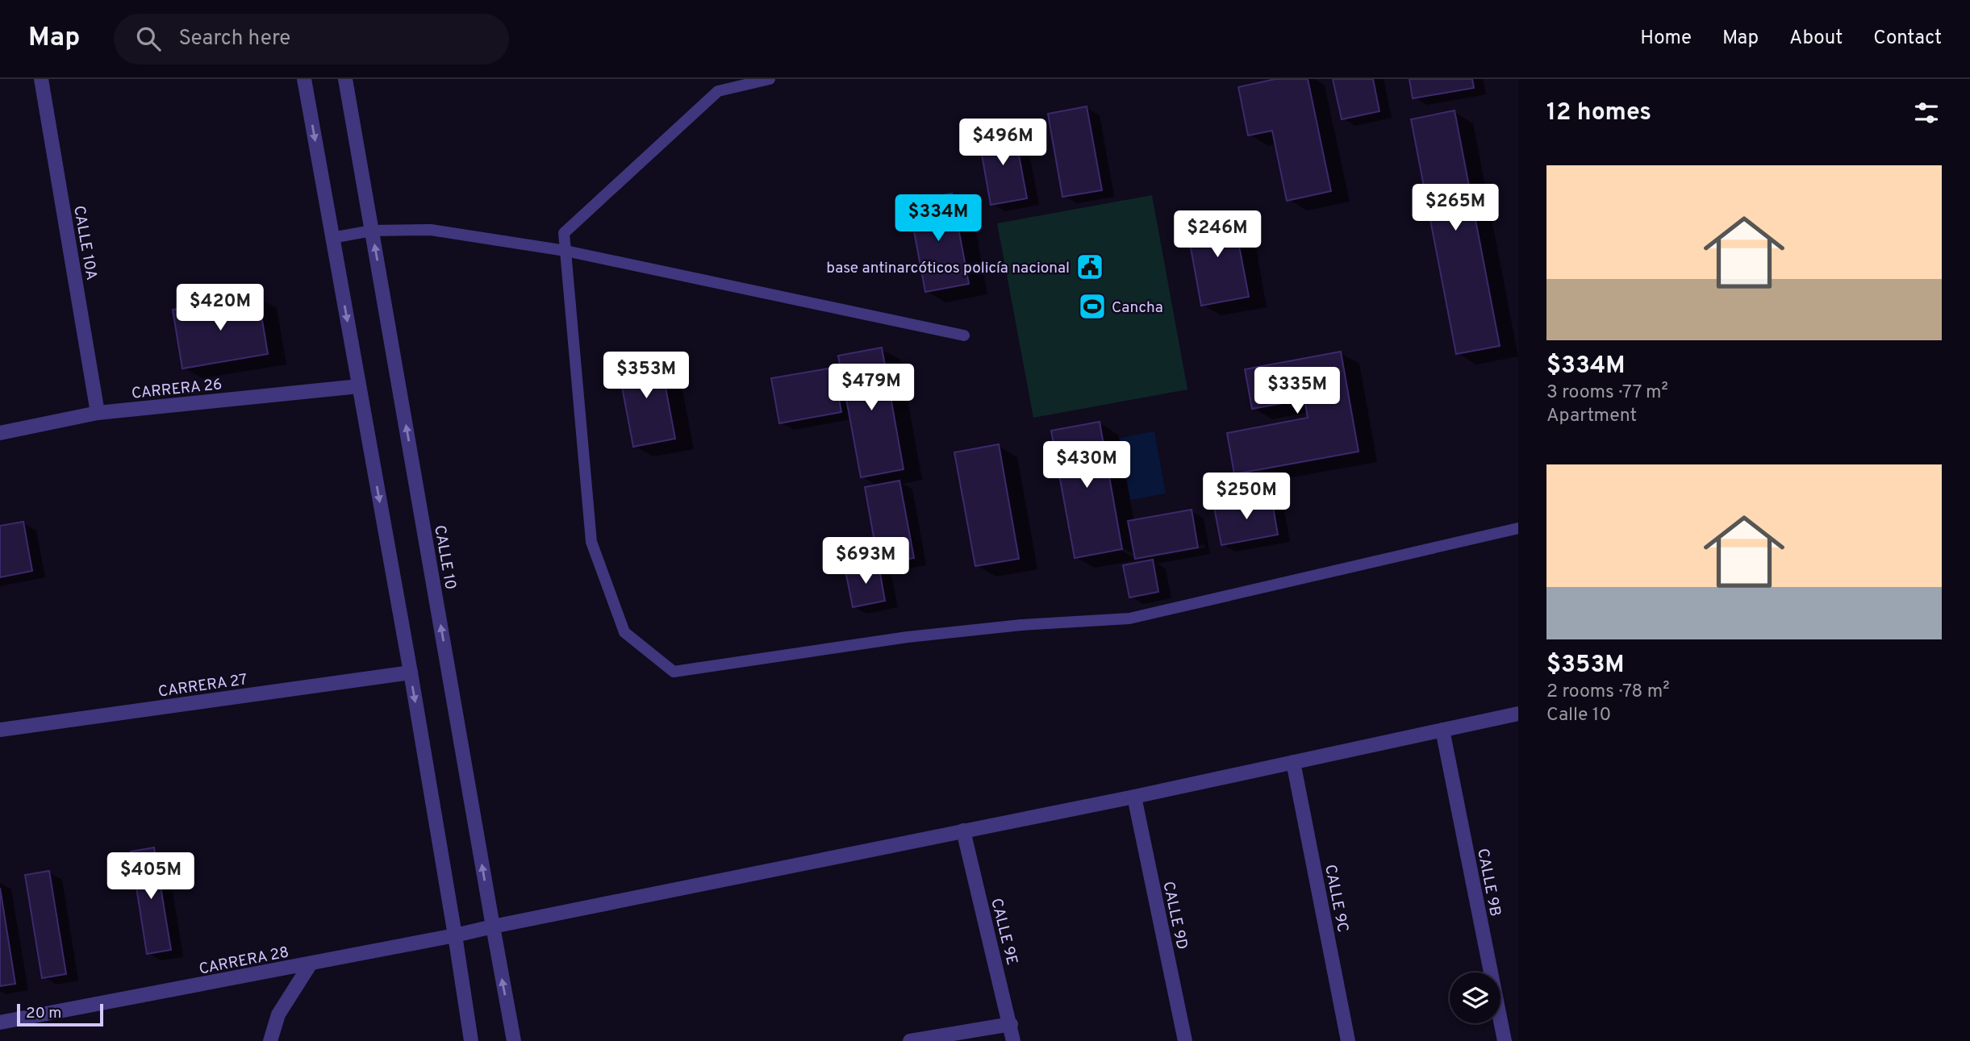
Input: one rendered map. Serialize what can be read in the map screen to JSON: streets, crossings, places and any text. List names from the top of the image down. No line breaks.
{"streets":{"street":["CALLE 10A","CARRERA 26","CALLE 10","CARRERA 27","CALLE 9B","CALLE 9C","CALLE 9D","CALLE 9E","CARRERA 28"]},"crossings":[["CALLE 10A","CARRERA 26"],["CALLE 10","CARRERA 28"],["CALLE 9B","CARRERA 28"],["CALLE 9C","CARRERA 28"],["CALLE 9D","CARRERA 28"],["CALLE 9E","CARRERA 28"]],"places":{"public building":["base antinarcóticos policía nacional"],"sports":["Cancha"]},"scale_bar":"20 m","page":{"header":"Map","search":"Search here","nav":["Home","Map","About","Contact"],"heading":"12 homes","price":["$496M","$265M","$334M","$246M","$420M","$353M","$479M","$335M","$430M","$250M","$693M","$405M"],"list":[{"name":"$334M","note":"3 rooms · 77 m² · Apartment"},{"name":"$353M","note":"2 rooms · 78 m² · Calle 10"}],"scale":"20 m"}}
